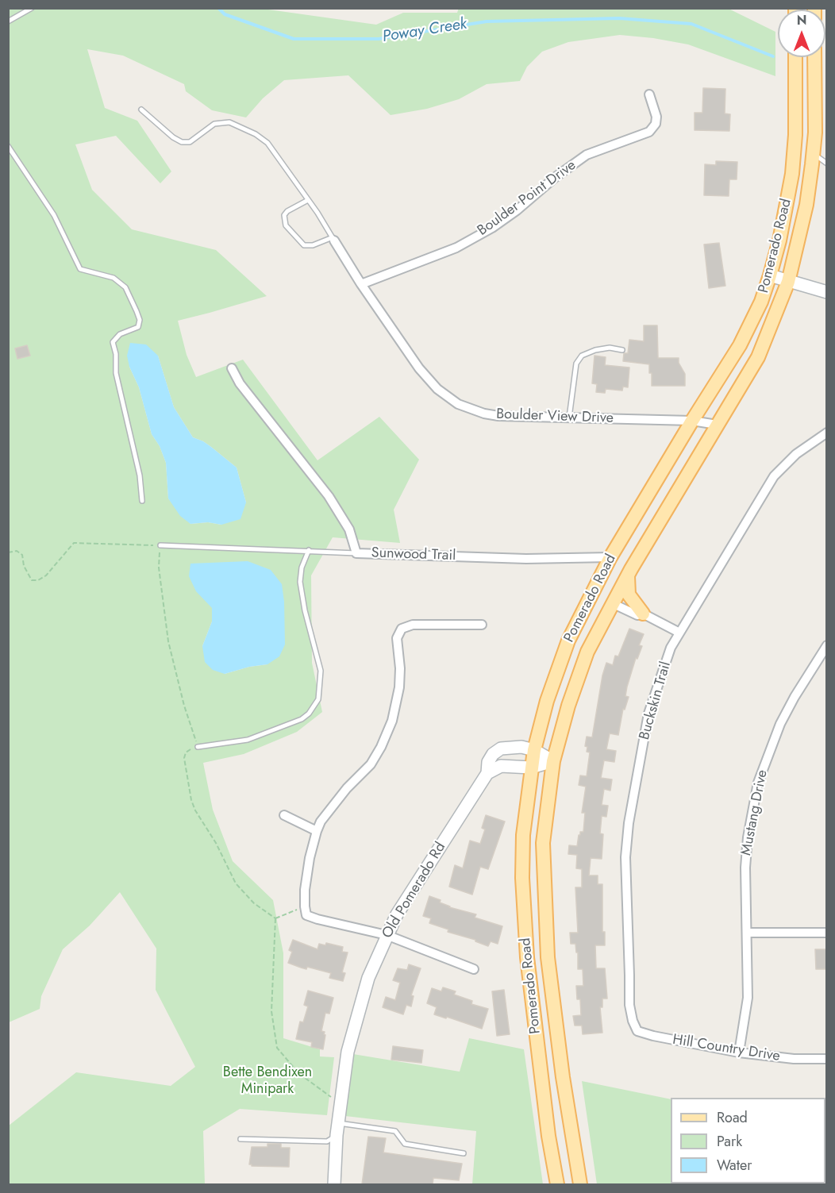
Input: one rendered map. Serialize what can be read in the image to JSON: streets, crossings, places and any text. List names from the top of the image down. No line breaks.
{"streets":{"main road":["Pomerado Road"],"street":["Boulder Point Drive","Boulder View Drive","Sunwood Trail","Buckskin Trail","Mustang Drive","Old Pomerado Rd","Hill Country Drive"]},"crossings":[["Boulder Point Drive","Boulder View Drive"],["Pomerado Road","Boulder View Drive"],["Pomerado Road","Sunwood Trail"],["Pomerado Road","Old Pomerado Rd"],["Buckskin Trail","Hill Country Drive"],["Mustang Drive","Hill Country Drive"]],"water":["Poway Creek"],"parks":["Bette Bendixen Minipark"],"legend":["Road","Park","Water"],"north":"top"}
